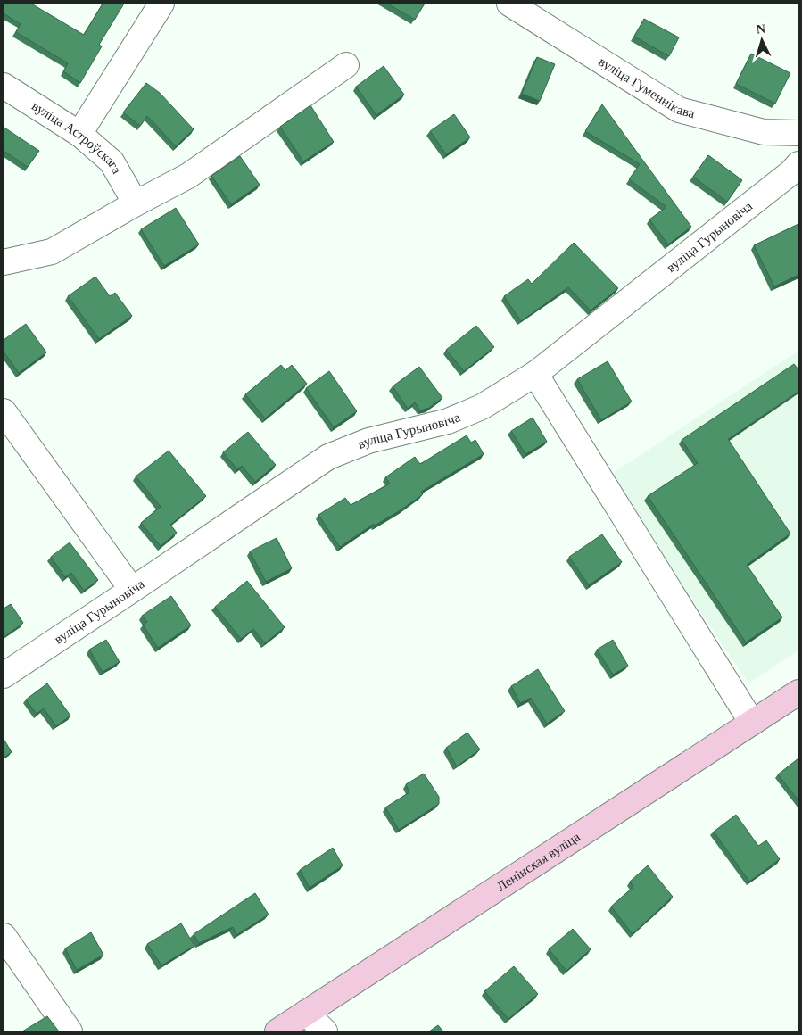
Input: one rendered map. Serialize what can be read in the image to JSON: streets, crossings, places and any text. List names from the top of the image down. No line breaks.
{"streets":{"main road":["Ленінская вуліца"],"street":["вуліца Гуменнікава","вуліца Астроўскага","вуліца Гурыновіча"]},"north":"top"}
